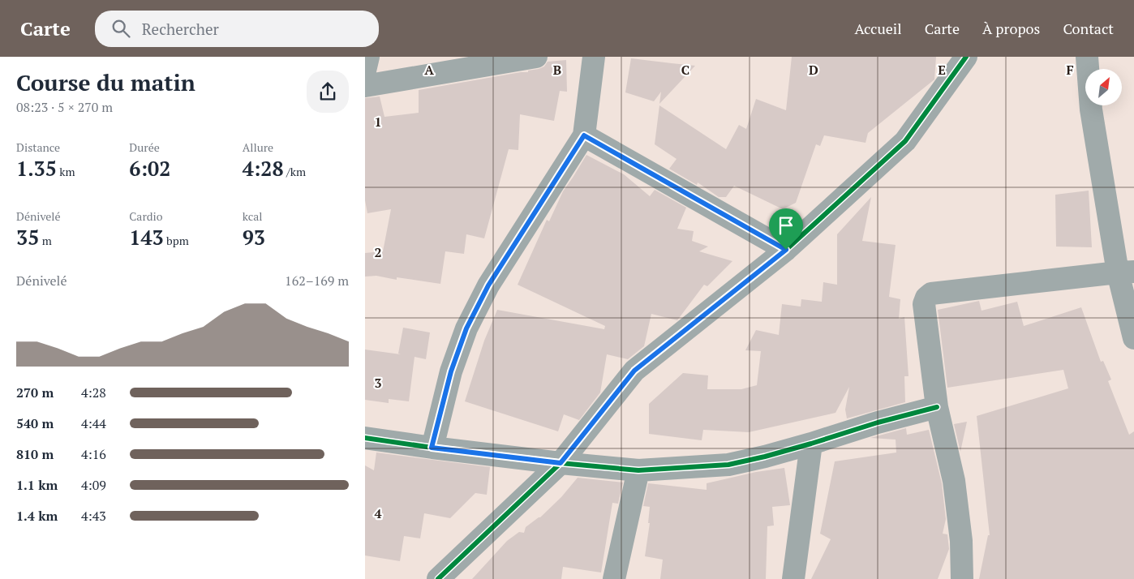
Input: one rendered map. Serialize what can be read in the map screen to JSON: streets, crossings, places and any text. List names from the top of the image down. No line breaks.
{"north":"top right","page":{"header":"Carte","search":"Rechercher","nav":["Accueil","Carte","À propos","Contact"],"heading":["Course du matin","08:23 · 5 × 270 m"],"stats":[["Distance","1.35 km"],["Durée","6:02"],["Allure","4:28 /km"],["Dénivelé","35 m"],["Cardio","143 bpm"],["kcal","93"]],"chart":["Dénivelé","162–169 m"],"list":[{"name":"270 m","note":"4:28"},{"name":"540 m","note":"4:44"},{"name":"810 m","note":"4:16"},{"name":"1.1 km","note":"4:09"},{"name":"1.4 km","note":"4:43"}]},"grid":{"columns":["A","B","C","D","E","F"],"rows":["1","2","3","4"]}}
